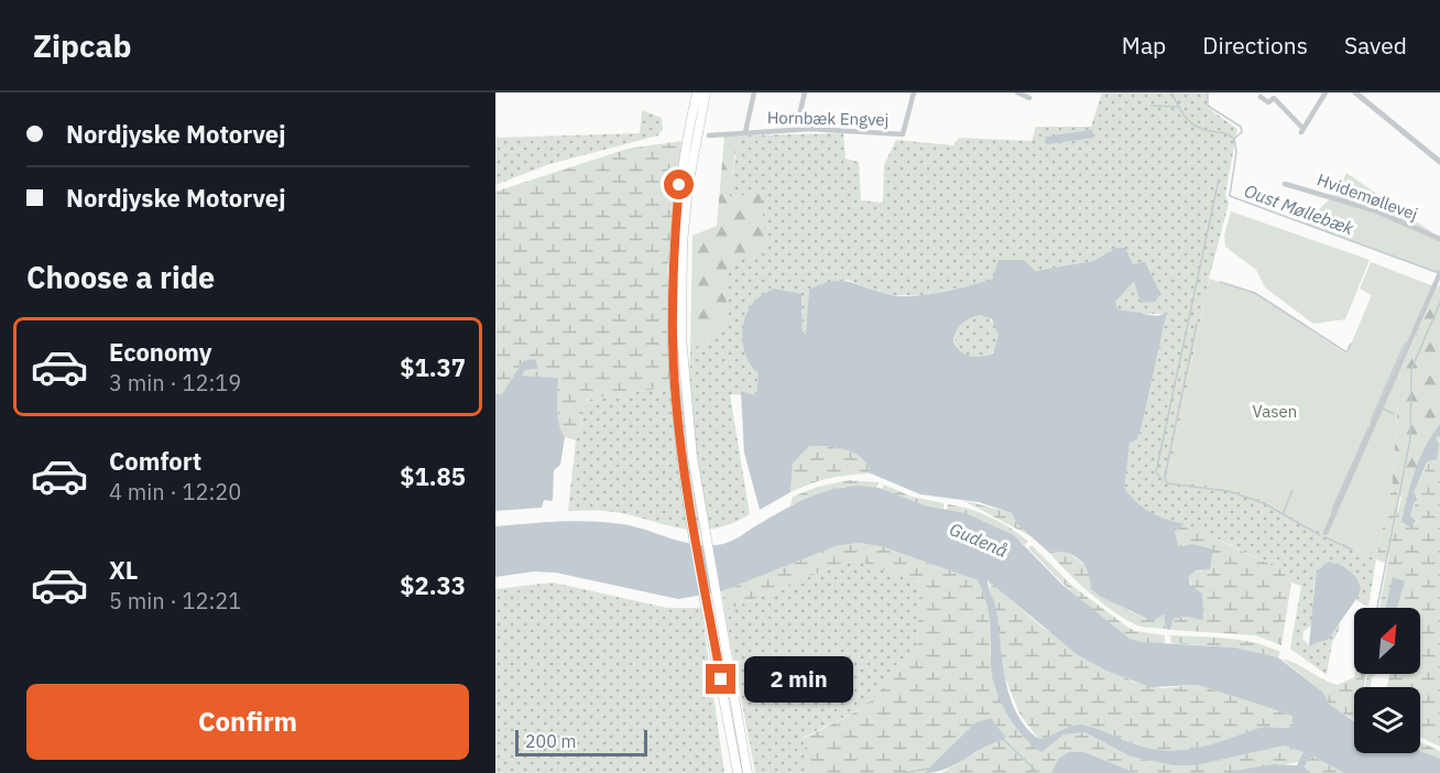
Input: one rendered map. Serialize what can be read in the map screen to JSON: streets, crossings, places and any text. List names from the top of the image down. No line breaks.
{"streets":{"street":["Hornbæk Engvej","Hvidemøllevej"]},"water":["Oust Møllebæk","Gudenå"],"parks":["Vasen"],"scale_bar":"200 m","north":"top right","page":{"header":"Zipcab","nav":["Map","Directions","Saved"],"banner":["Nordjyske Motorvej","Nordjyske Motorvej"],"heading":"Choose a ride","list":[{"name":"Economy","note":"3 min · 12:19","value":"$1.37"},{"name":"Comfort","note":"4 min · 12:20","value":"$1.85"},{"name":"XL","note":"5 min · 12:21","value":"$2.33"}],"bubble":"2 min","buttons":"Confirm","scale":"200 m"}}
